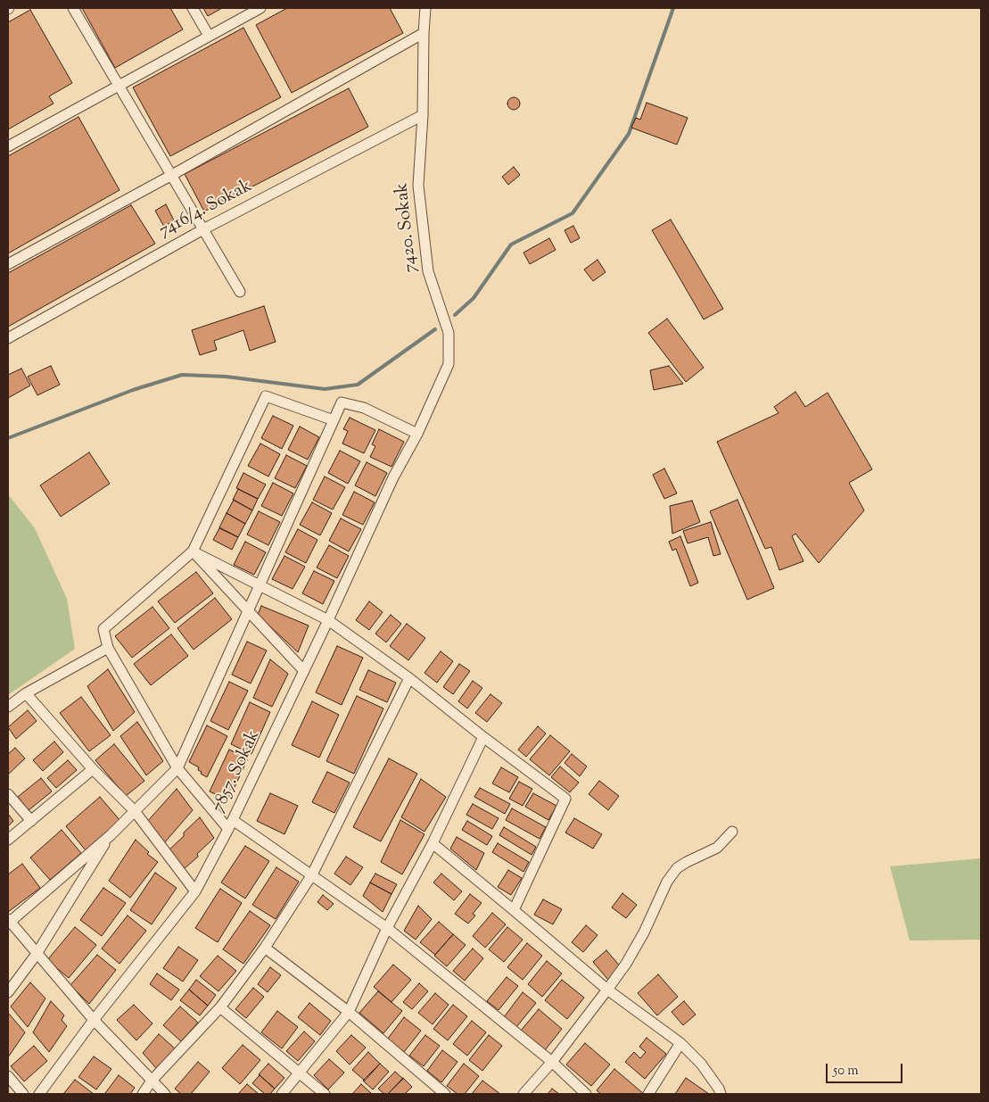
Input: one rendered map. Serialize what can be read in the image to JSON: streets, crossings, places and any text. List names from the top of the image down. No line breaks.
{"streets":{"street":["7416/4. Sokak","7420. Sokak","7857. Sokak"]},"crossings":[["7416/4. Sokak","7420. Sokak"],["7420. Sokak","7857. Sokak"]],"scale_bar":"50 m"}
